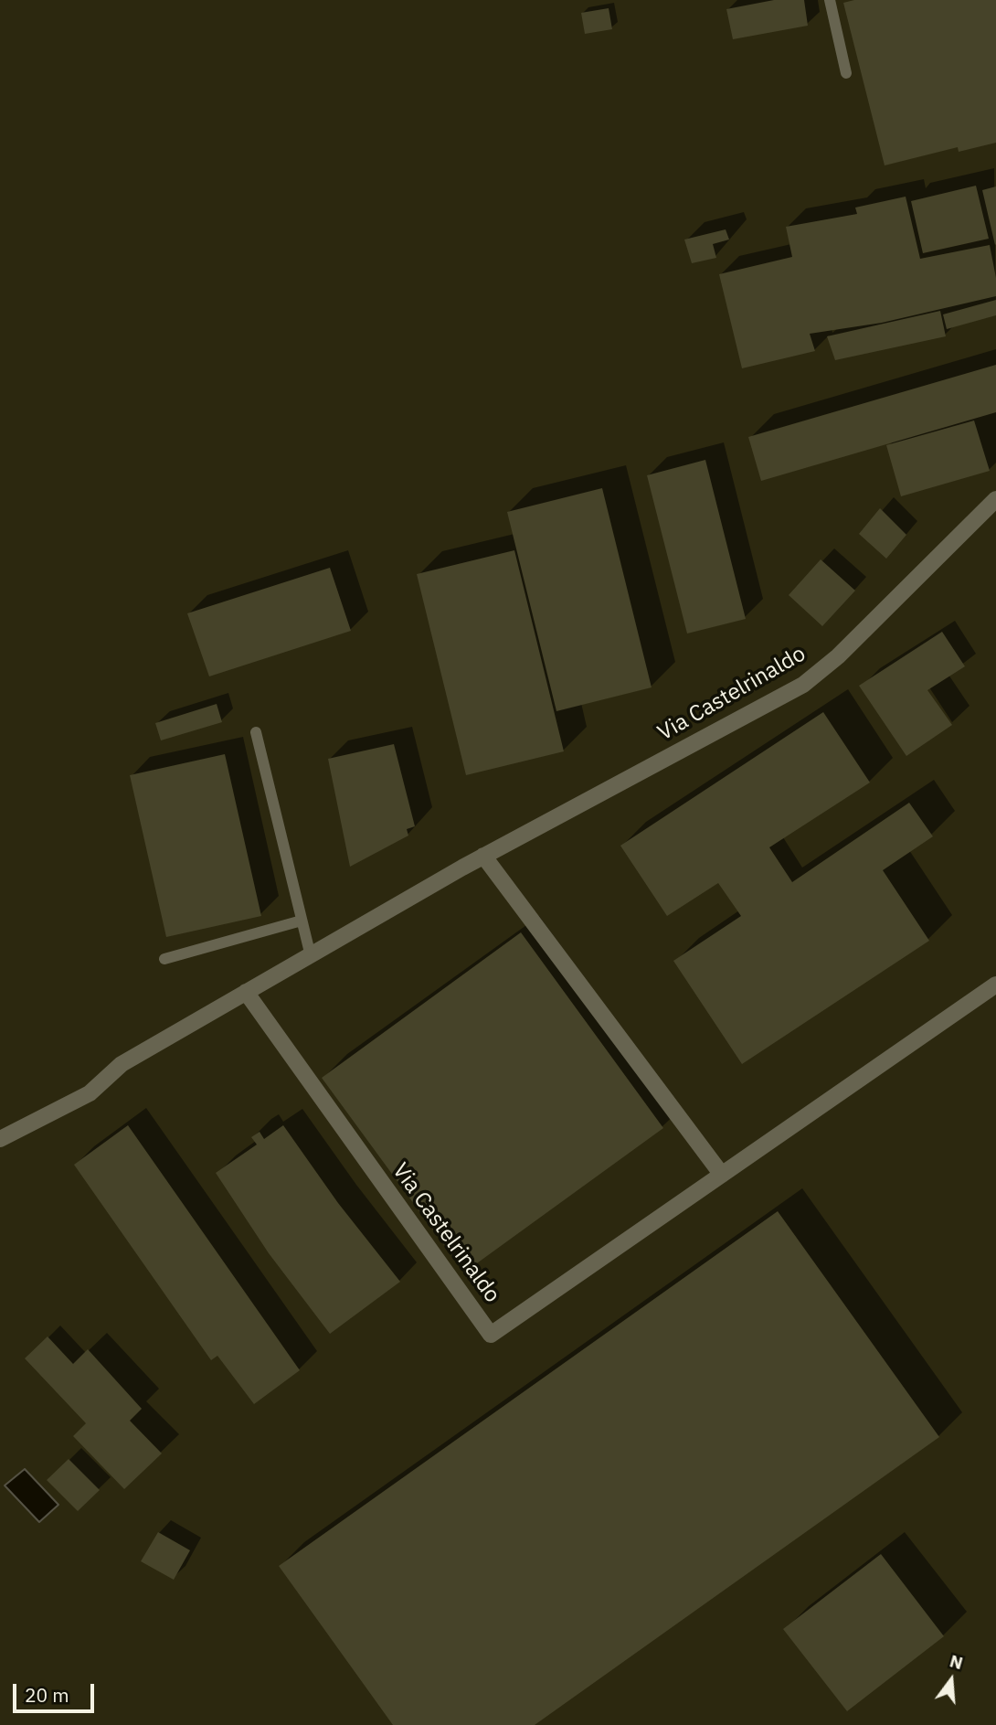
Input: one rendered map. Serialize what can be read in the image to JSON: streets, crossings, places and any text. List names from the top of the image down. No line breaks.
{"streets":{"street":["Via Castelrinaldo"]},"scale_bar":"20 m","north":"top"}
